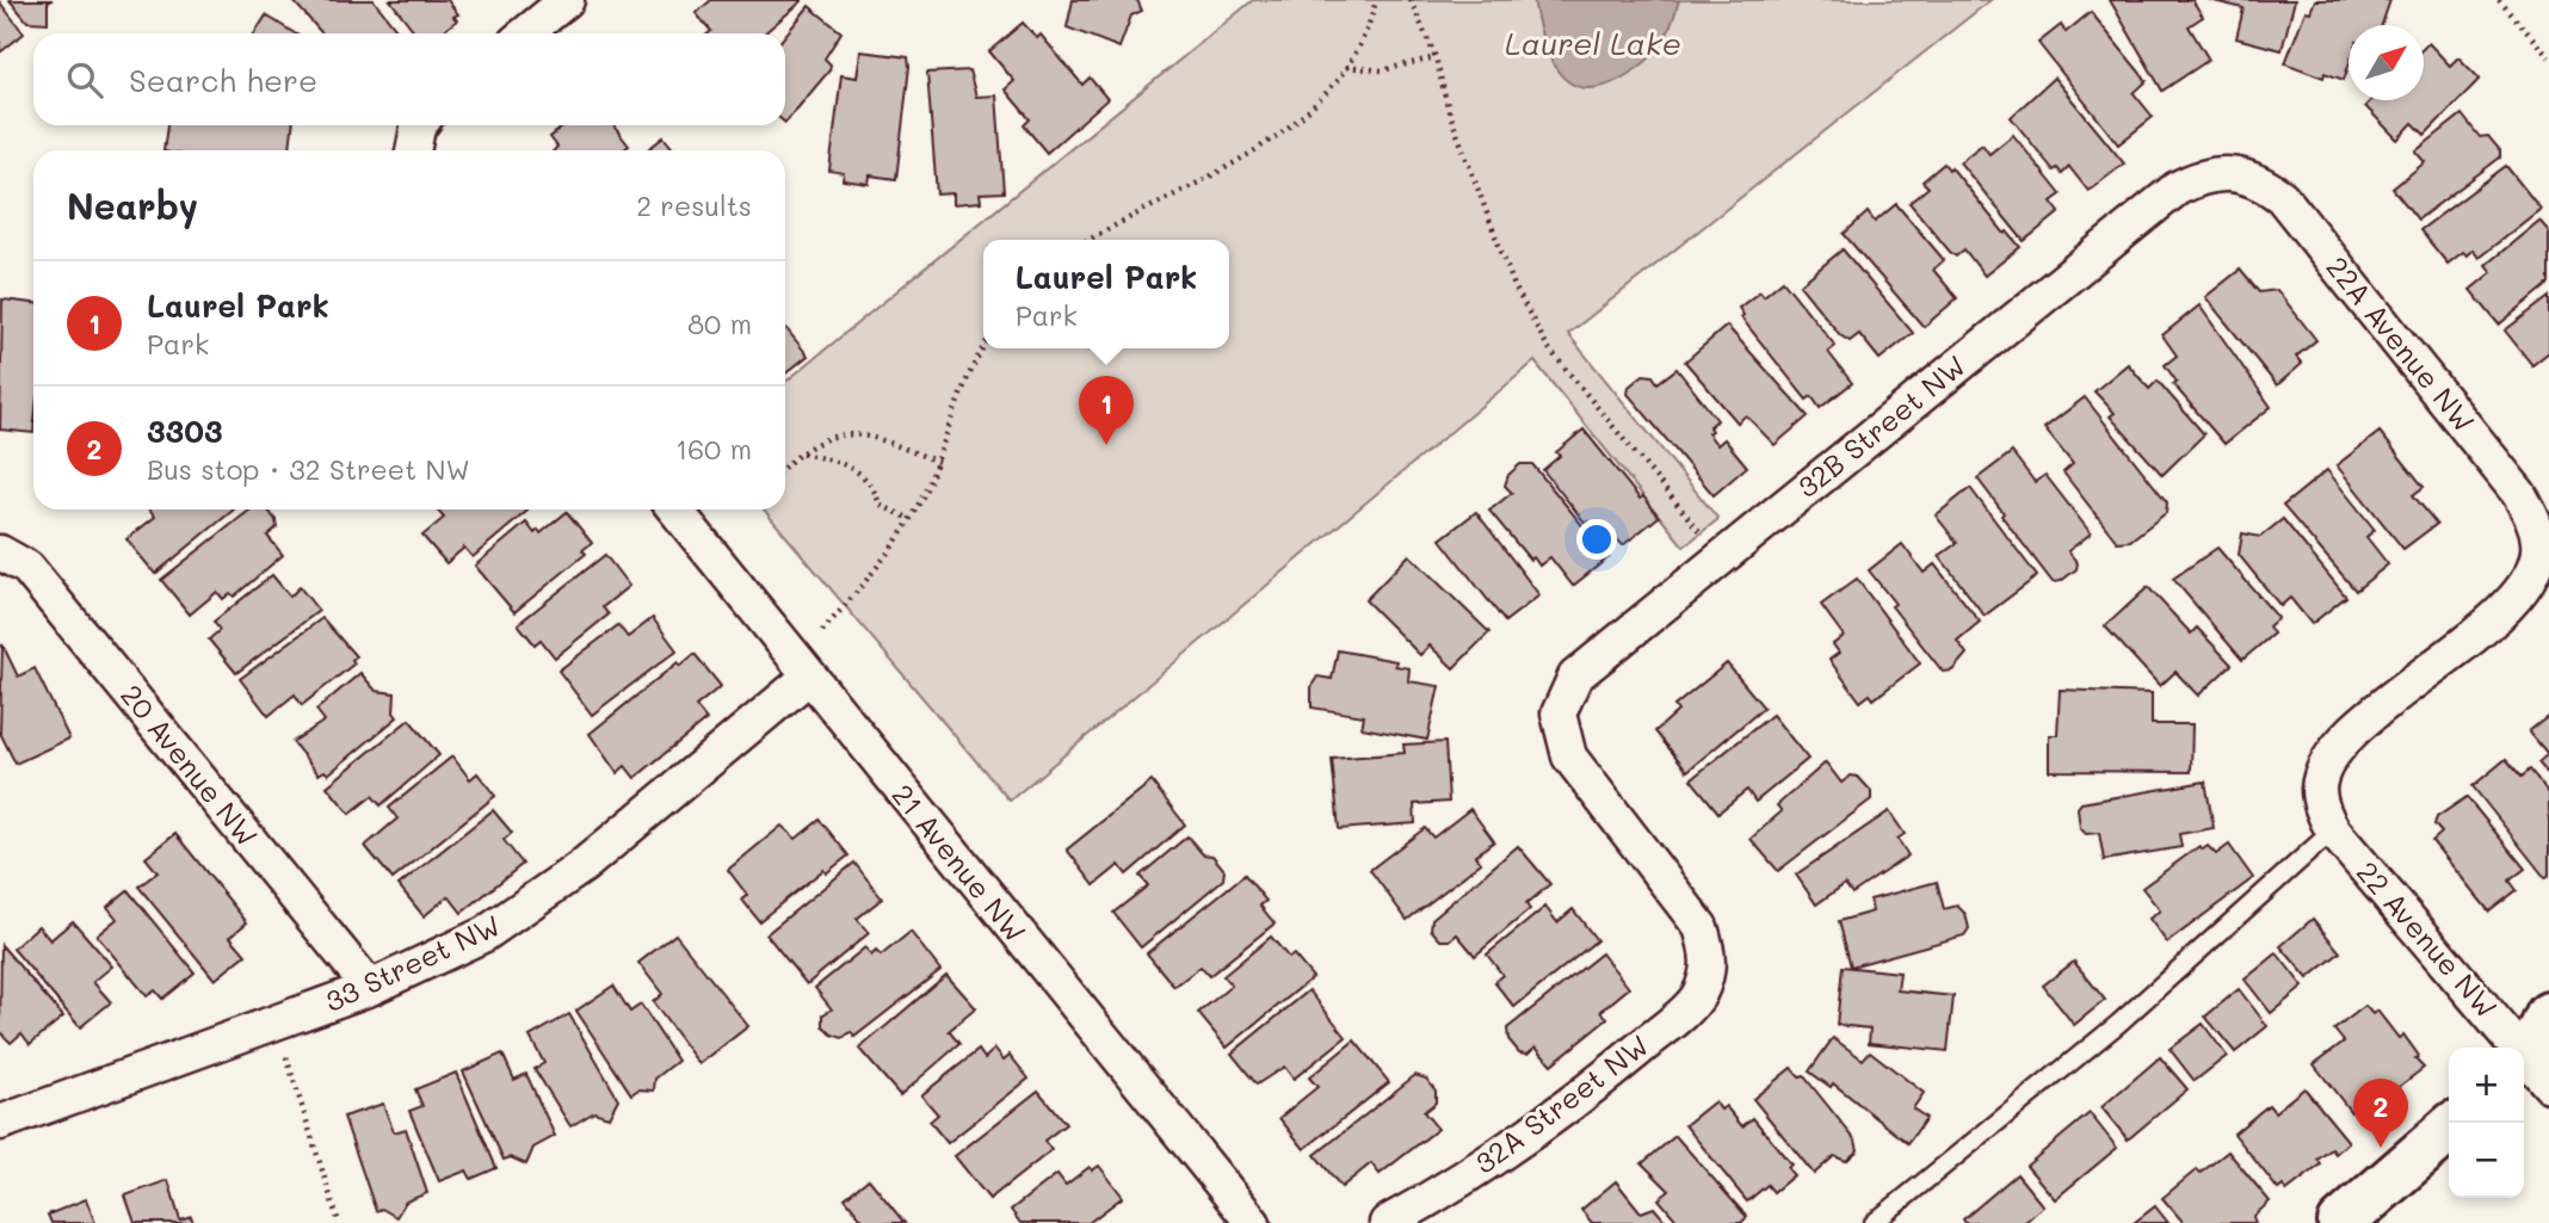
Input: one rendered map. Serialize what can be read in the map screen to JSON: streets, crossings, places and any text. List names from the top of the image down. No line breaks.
{"streets":{"street":["22A Avenue NW","32B Street NW","20 Avenue NW","21 Avenue NW","22 Avenue NW","33 Street NW","32A Street NW"]},"crossings":[["22A Avenue NW","32B Street NW"],["22A Avenue NW","22 Avenue NW"],["32B Street NW","32A Street NW"],["20 Avenue NW","33 Street NW"],["21 Avenue NW","33 Street NW"]],"water":["Laurel Lake"],"north":"top right","page":{"search":"Search here","heading":["Nearby","2 results"],"popup":["Laurel Park","Park"],"list":[{"mark":"1","name":"Laurel Park","note":"Park","value":"80 m"},{"mark":"2","name":"3303","note":"Bus stop · 32 Street NW","value":"160 m"}],"pins":["1","2"],"map_buttons":["+","−"]}}
